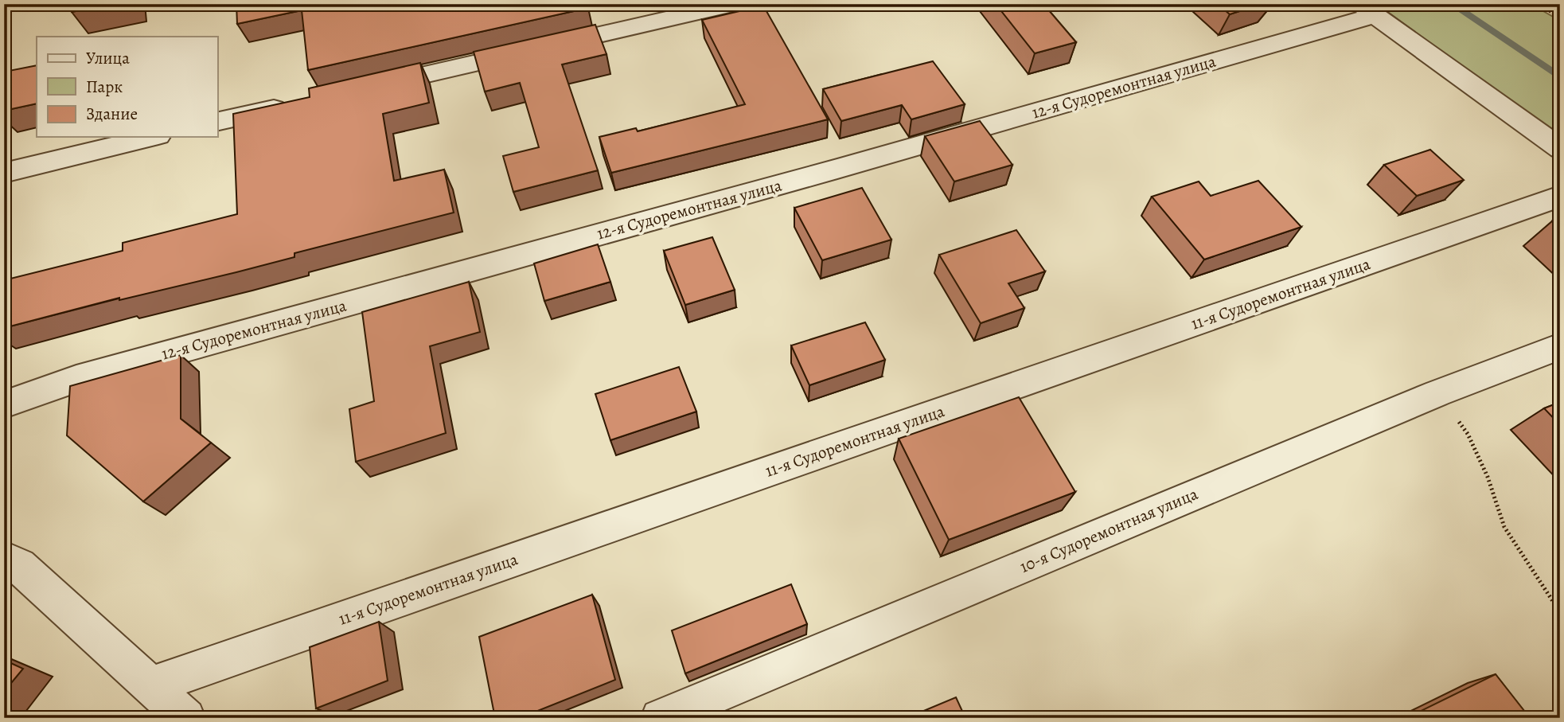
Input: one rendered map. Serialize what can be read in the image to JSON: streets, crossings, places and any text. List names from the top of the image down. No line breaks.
{"streets":{"street":["12-я Судоремонтная улица","11-я Судоремонтная улица","10-я Судоремонтная улица"]},"legend":["Улица","Парк","Здание"]}
